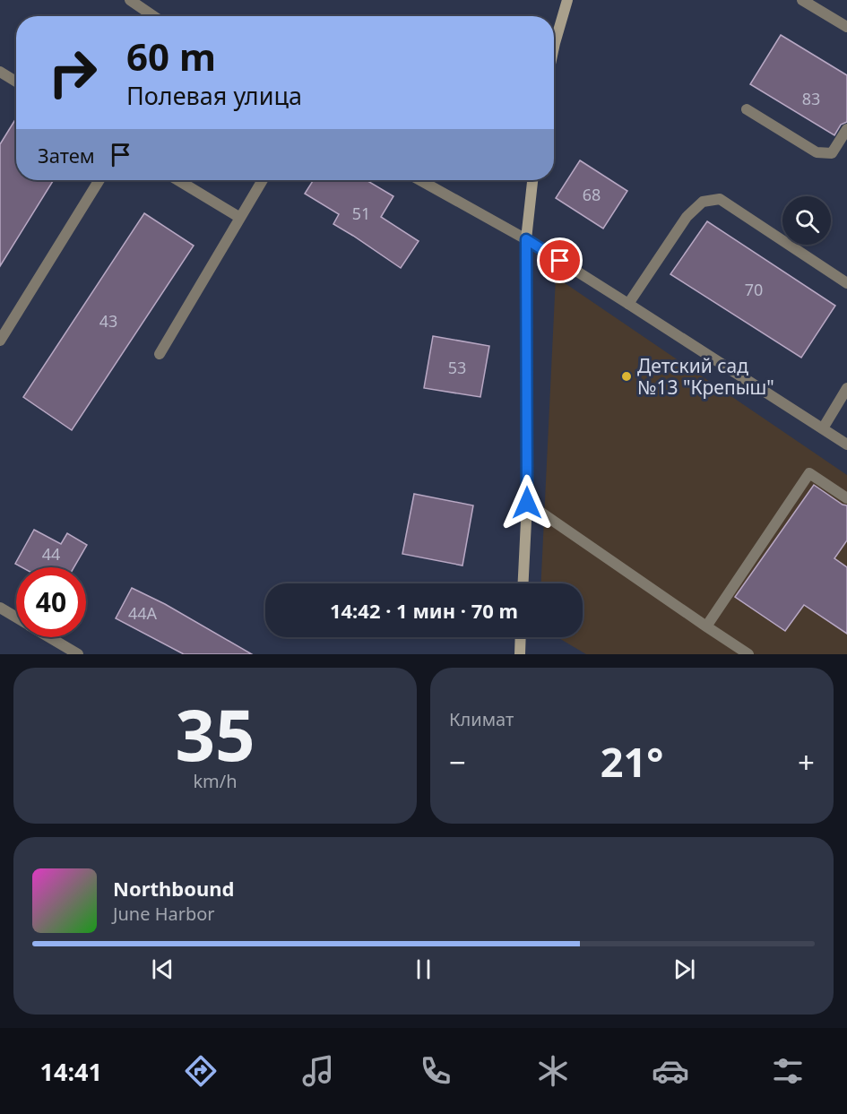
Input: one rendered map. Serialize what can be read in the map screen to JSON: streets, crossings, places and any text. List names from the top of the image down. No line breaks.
{"places":["Детский сад №13 \"Крепыш\""],"house_numbers":["83","68","51","70","43","53","44","44А"],"page":{"turn":["60 m","Полевая улица"],"then":"Затем","limit":"40","trip":"14:42 · 1 мин · 70 m","tile":[["35","km/h"],"Климат"],"heat":["−","21°","+"],"song":["Northbound","June Harbor"],"tabs":"14:41"}}
